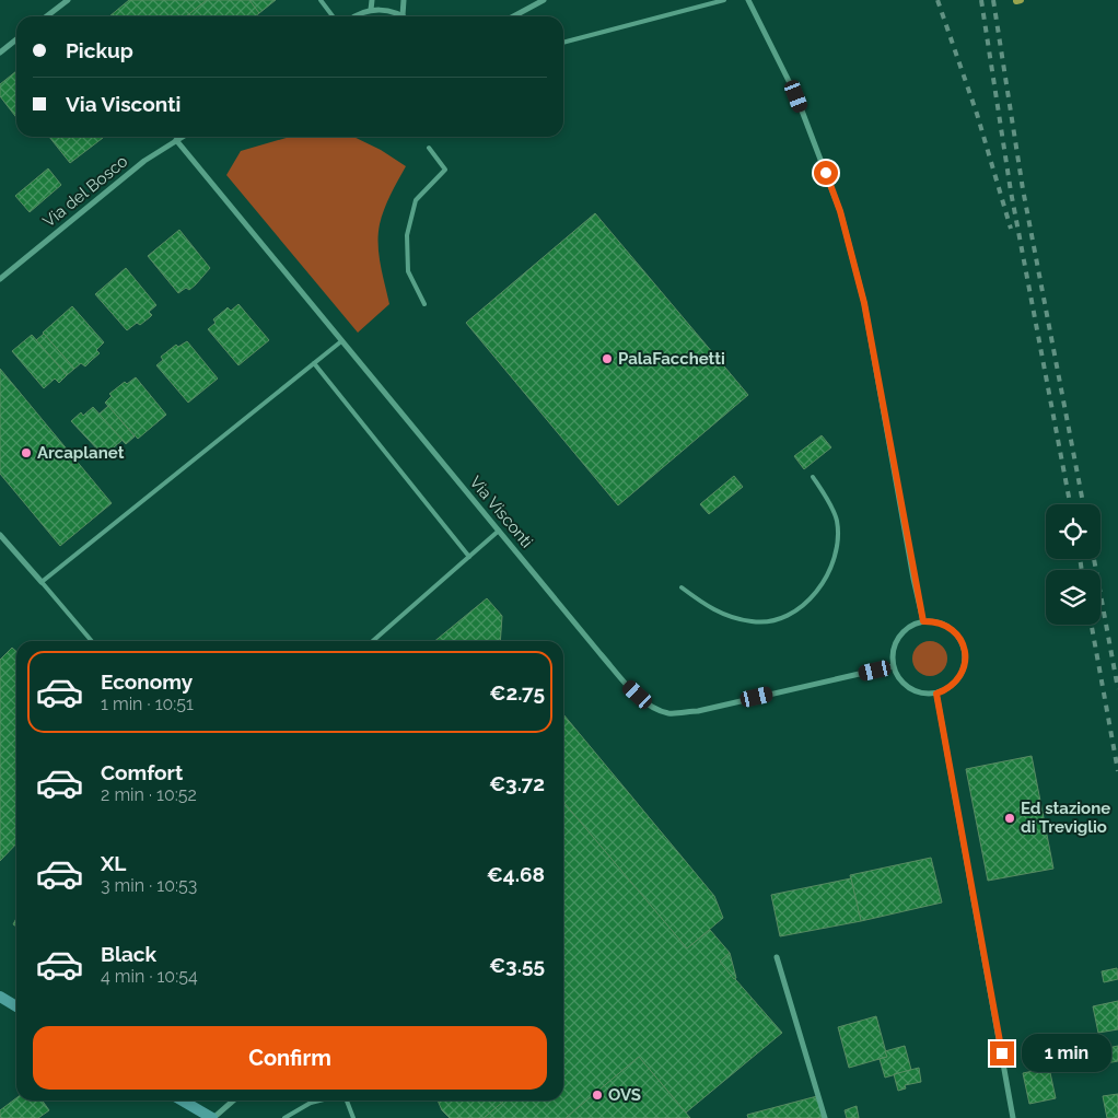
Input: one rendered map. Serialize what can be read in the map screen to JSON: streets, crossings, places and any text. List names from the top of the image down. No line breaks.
{"streets":{"street":["Via del Bosco","Via Visconti"]},"crossings":[["Via del Bosco","Via Visconti"]],"places":["PalaFacchetti","Arcaplanet","Ed stazione di Treviglio","OVS"],"page":{"banner":["Pickup","Via Visconti"],"list":[{"name":"Economy","note":"1 min · 10:51","value":"€2.75"},{"name":"Comfort","note":"2 min · 10:52","value":"€3.72"},{"name":"XL","note":"3 min · 10:53","value":"€4.68"},{"name":"Black","note":"4 min · 10:54","value":"€3.55"}],"buttons":"Confirm","bubble":"1 min"}}
